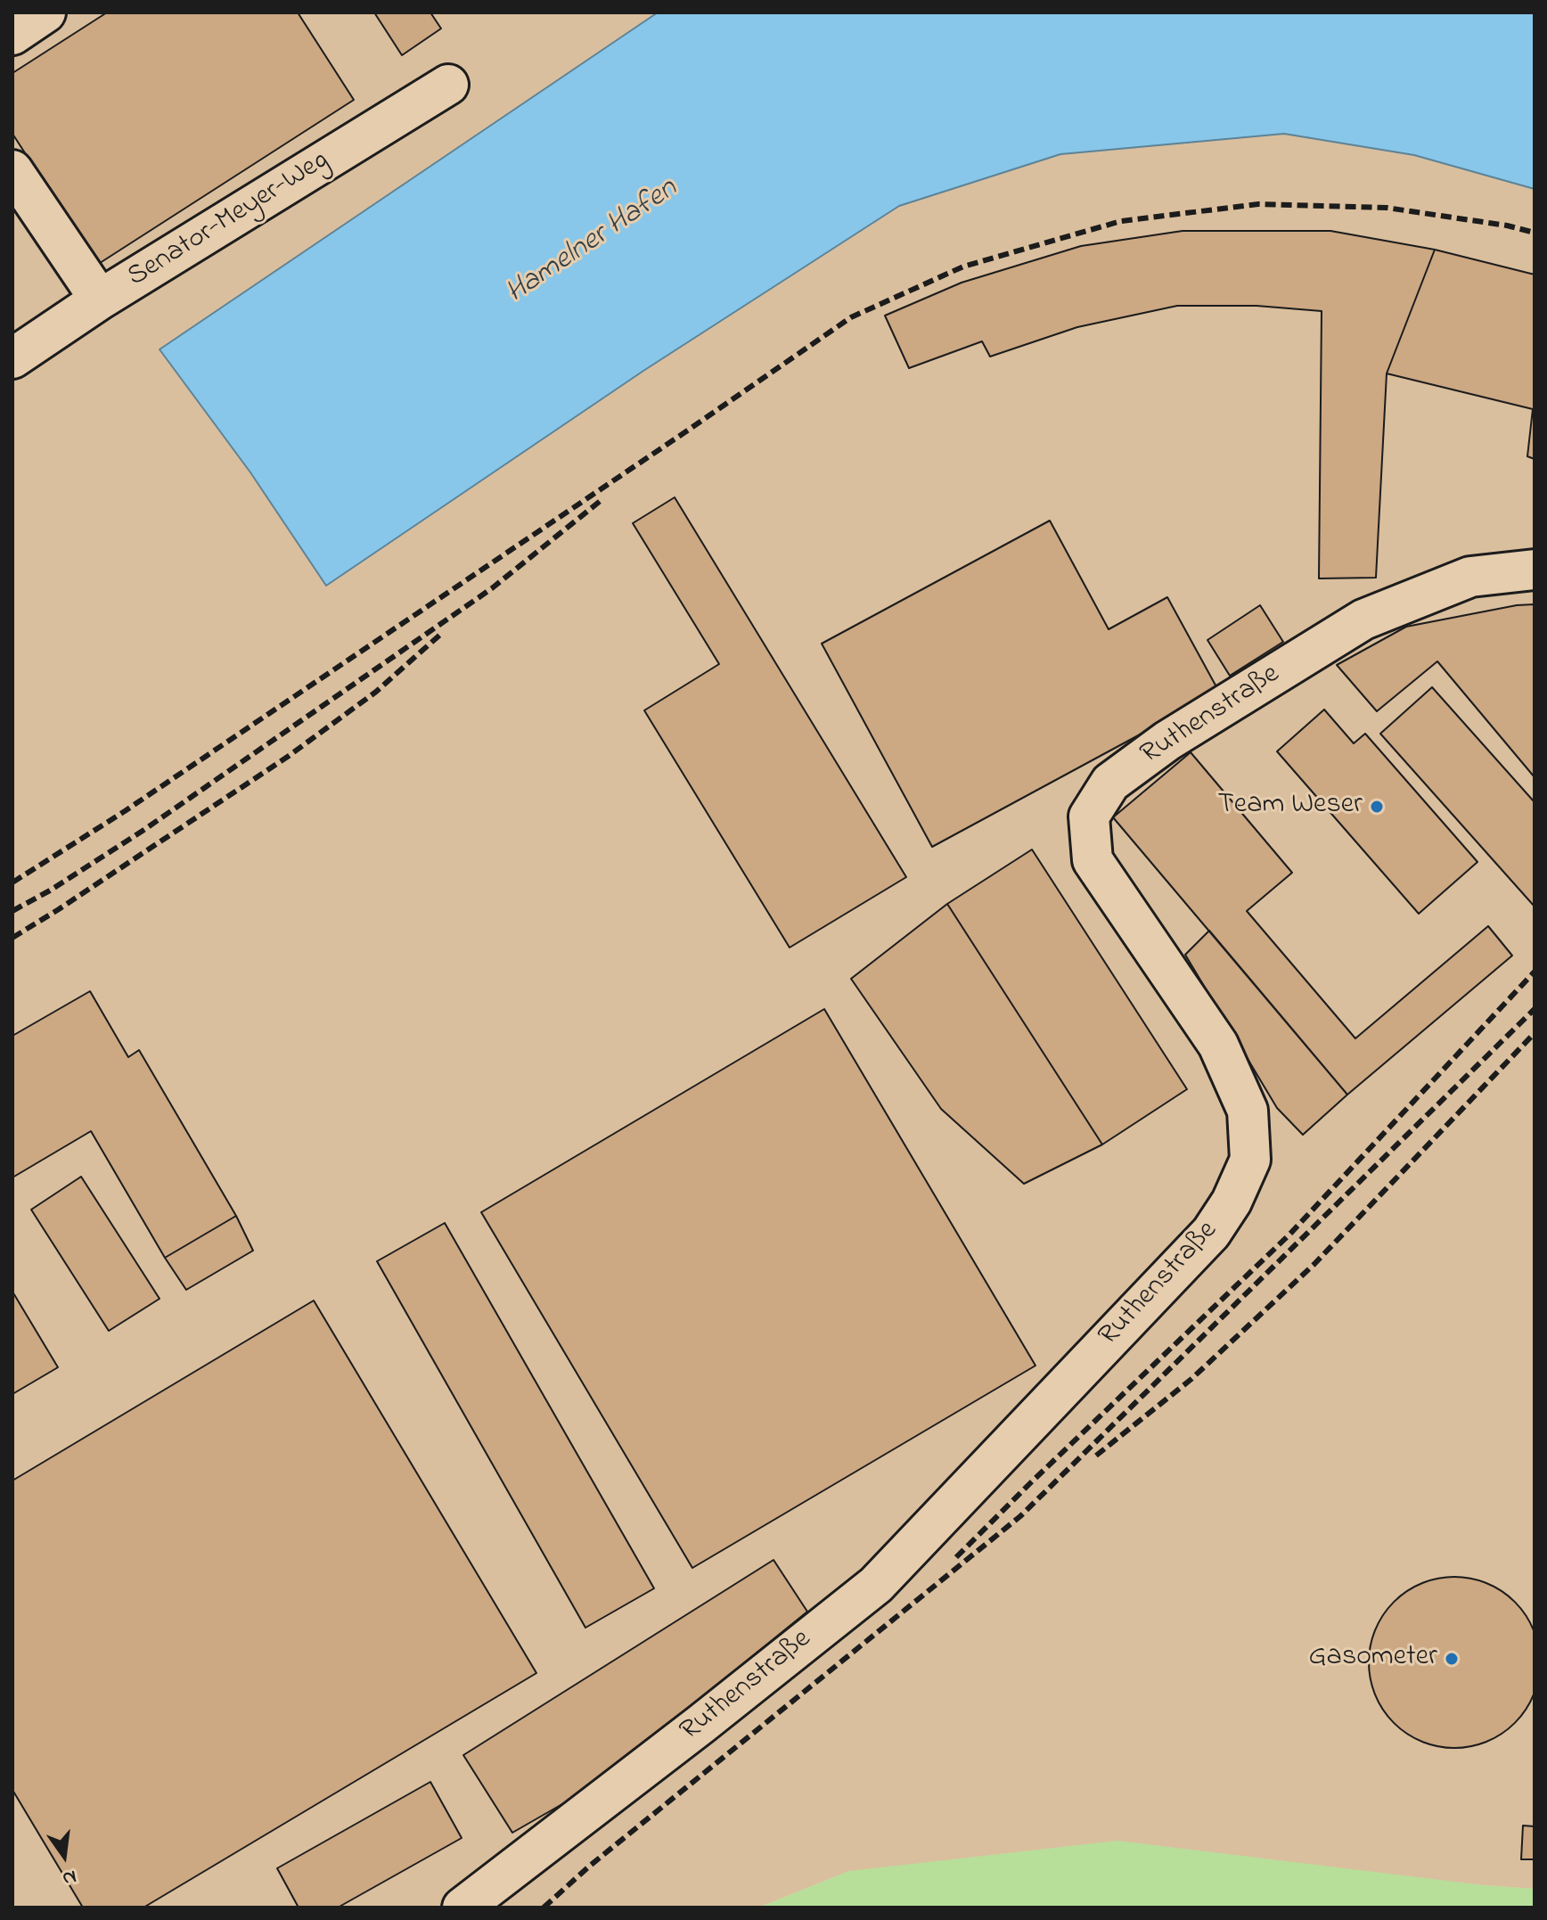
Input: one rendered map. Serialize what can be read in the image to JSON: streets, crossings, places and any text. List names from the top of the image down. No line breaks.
{"streets":{"street":["Senator-Meyer-Weg","Ruthenstraße"]},"water":["Hamelner Hafen"],"places":["Team Weser","Gasometer"],"north":"bottom"}
